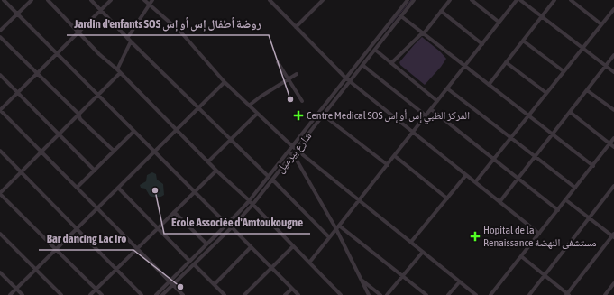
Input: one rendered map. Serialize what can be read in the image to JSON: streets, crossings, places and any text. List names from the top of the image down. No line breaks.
{"streets":{"street":["شارع بيرميل"]},"places":{"other":["Jardin d'enfants SOS روضة أطفال إس أو إس","Ecole Associée d'Amtoukougne","Bar dancing Lac Iro"],"health":["Centre Medical SOS المركز الطبي إس أو إس","Hopital de la Renaissance مستشفى النهضة"]}}
